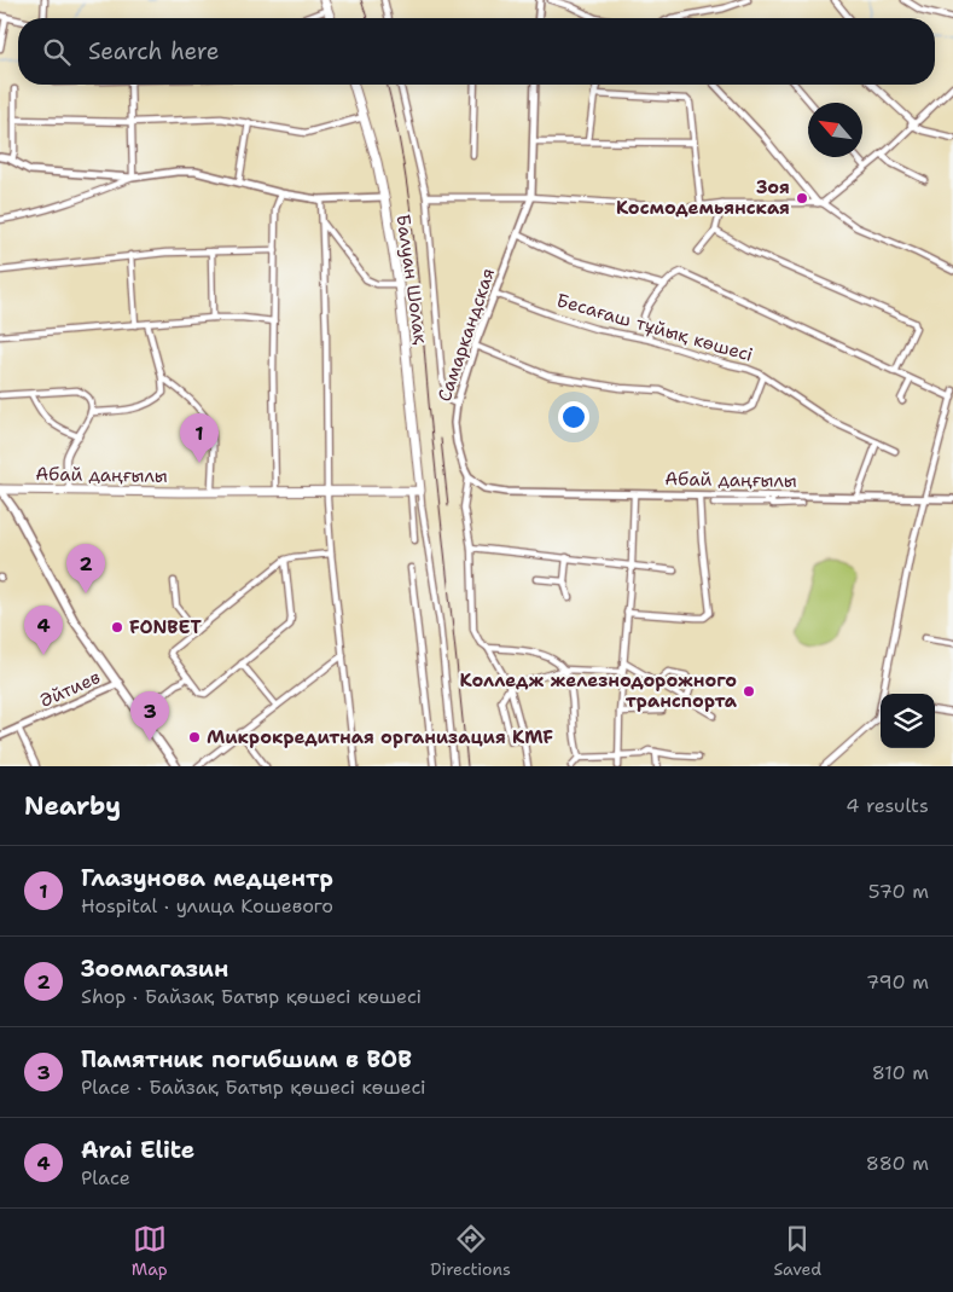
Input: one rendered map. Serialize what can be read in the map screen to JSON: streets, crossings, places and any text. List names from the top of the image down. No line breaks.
{"streets":{"main road":["Балуан Шолақ","Абай даңғылы"],"street":["Бесағаш тұйық көшесі","Самаркандская","Әйтиев"]},"crossings":[["Балуан Шолақ","Абай даңғылы"],["Бесағаш тұйық көшесі","Самаркандская"],["Самаркандская","Абай даңғылы"]],"places":["Зоя Космодемьянская","FONBET","Колледж железнодорожного транспорта","Микрокредитная организация KMF"],"north":"top left","page":{"search":"Search here","pins":["1","2","4","3"],"heading":["Nearby","4 results"],"list":[{"mark":"1","name":"Глазунова медцентр","note":"Hospital · улица Кошевого","value":"570 m"},{"mark":"2","name":"Зоомагазин","note":"Shop · Байзақ Батыр қөшесі көшесі","value":"790 m"},{"mark":"3","name":"Памятник погибшим в ВОВ","note":"Place · Байзақ Батыр қөшесі көшесі","value":"810 m"},{"mark":"4","name":"Arai Elite","note":"Place","value":"880 m"}],"nav":["Map","Directions","Saved"]}}
